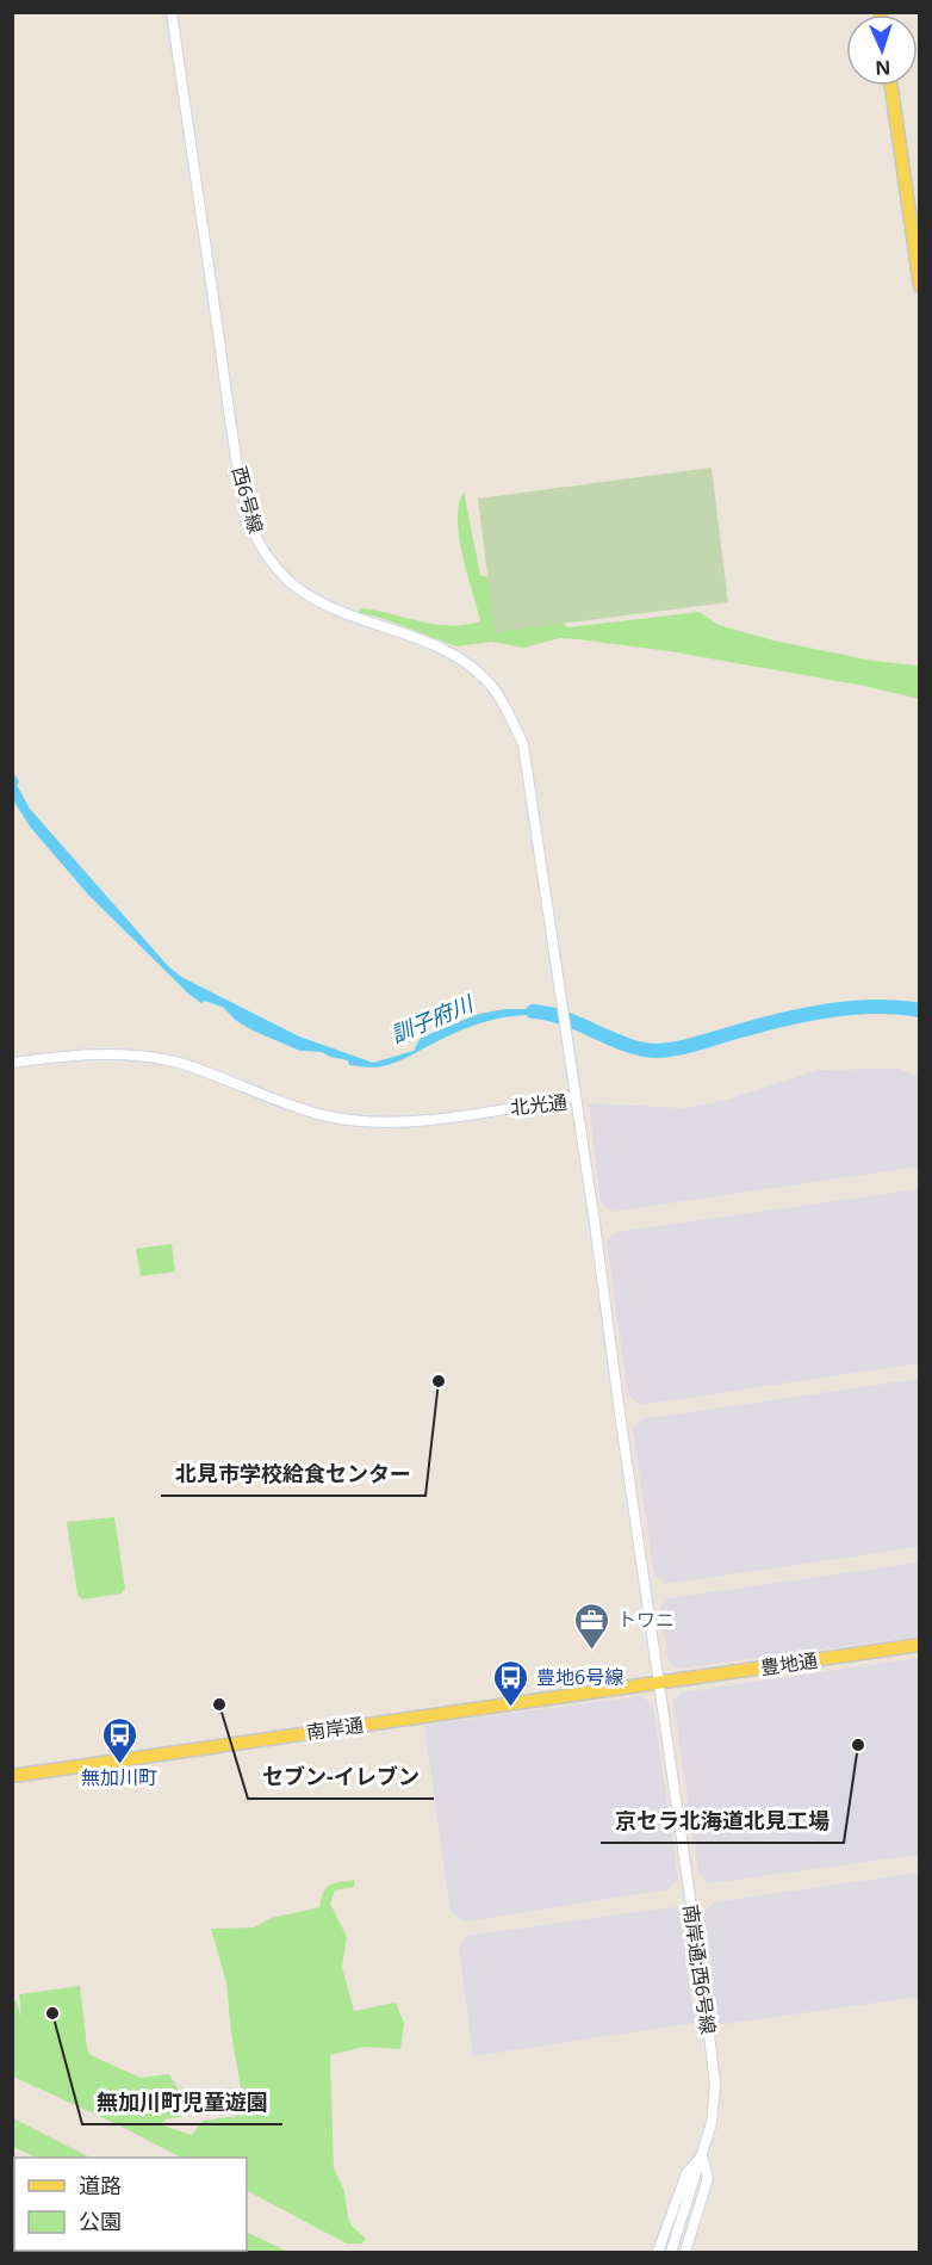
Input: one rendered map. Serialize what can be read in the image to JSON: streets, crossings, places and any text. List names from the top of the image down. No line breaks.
{"streets":{"main road":["豊地通","南岸通"],"street":["西6号線","北光通","南岸通;西6号線"]},"crossings":[["西6号線","北光通"],["北光通","豊地通"],["北光通","南岸通"],["北光通","南岸通;西6号線"],["豊地通","南岸通"],["豊地通","南岸通;西6号線"],["南岸通","南岸通;西6号線"]],"water":["訓子府川"],"places":{"other":["北見市学校給食センター","セブン-イレブン","京セラ北海道北見工場","無加川町児童遊園"],"office":["トワニ"],"bus stop":["豊地6号線","無加川町"]},"legend":["道路","公園"],"north":"bottom"}
